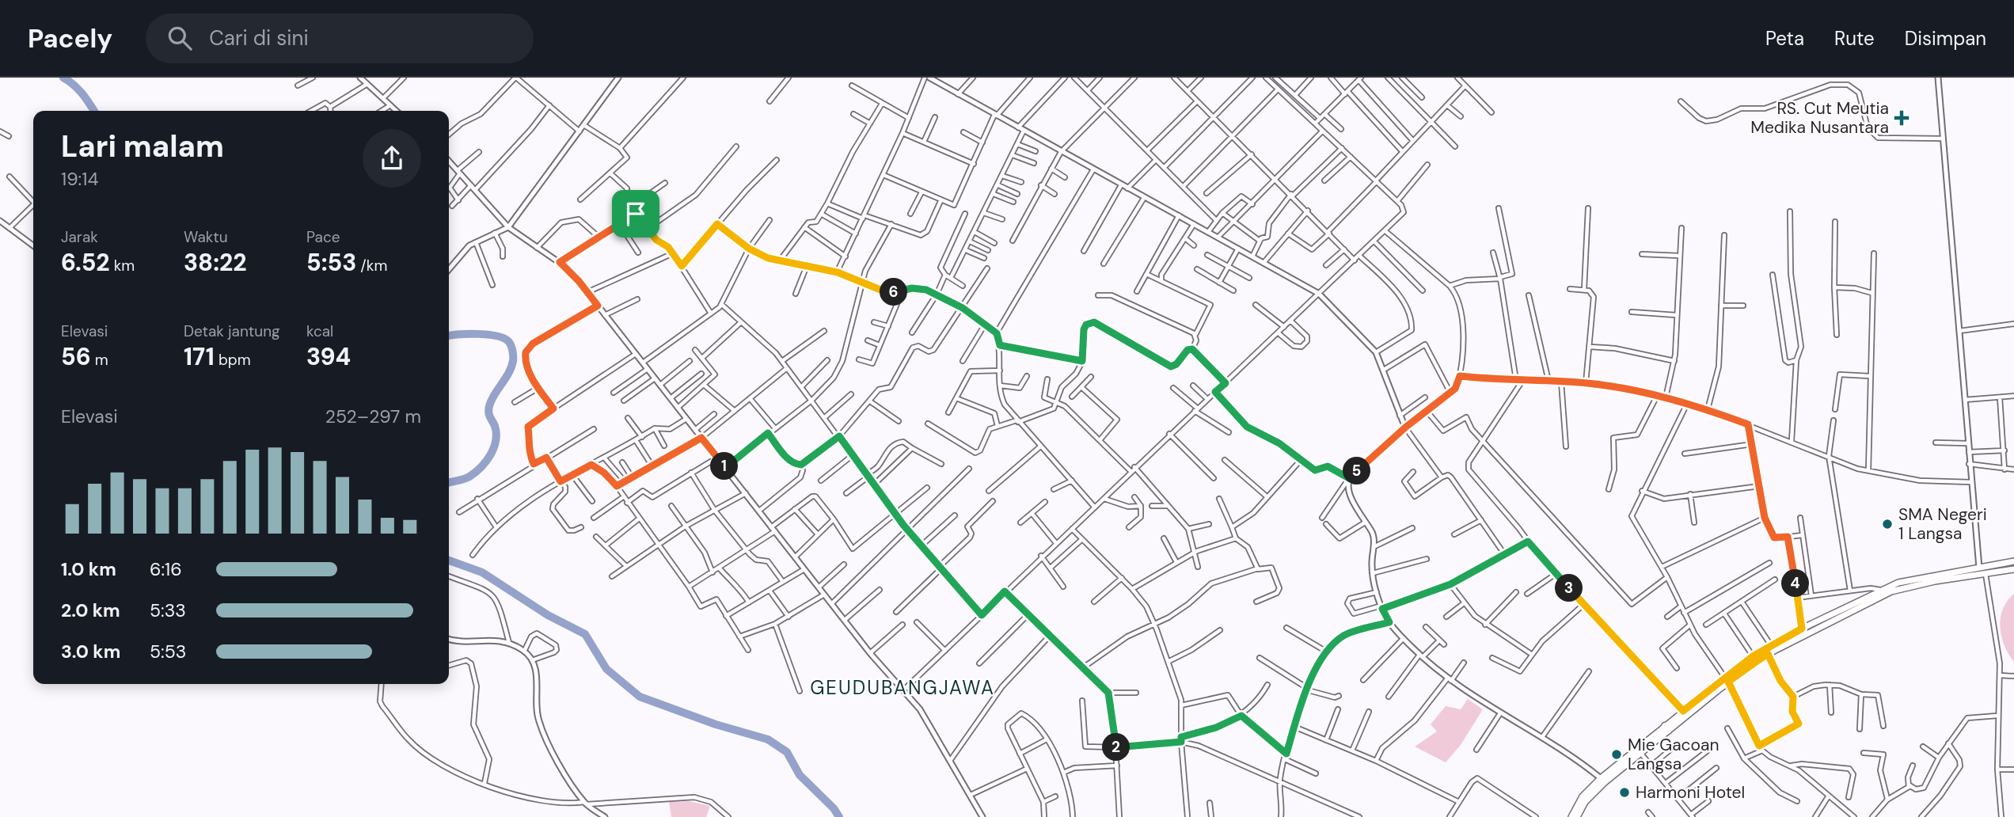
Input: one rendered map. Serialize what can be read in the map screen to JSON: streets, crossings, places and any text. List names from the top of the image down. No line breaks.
{"districts":["GEUDUBANGJAWA"],"places":{"health":["RS. Cut Meutia Medika Nusantara"],"other":["SMA Negeri 1 Langsa","Mie Gacoan Langsa","Harmoni Hotel"]},"page":{"header":"Pacely","search":"Cari di sini","nav":["Peta","Rute","Disimpan"],"heading":["Lari malam","19:14"],"stats":[["Jarak","6.52 km"],["Waktu","38:22"],["Pace","5:53 /km"],["Elevasi","56 m"],["Detak jantung","171 bpm"],["kcal","394"]],"pins":["6","1","5","4","3","2"],"chart":["Elevasi","252–297 m"],"list":[{"name":"1.0 km","note":"6:16"},{"name":"2.0 km","note":"5:33"},{"name":"3.0 km","note":"5:53"}]}}
